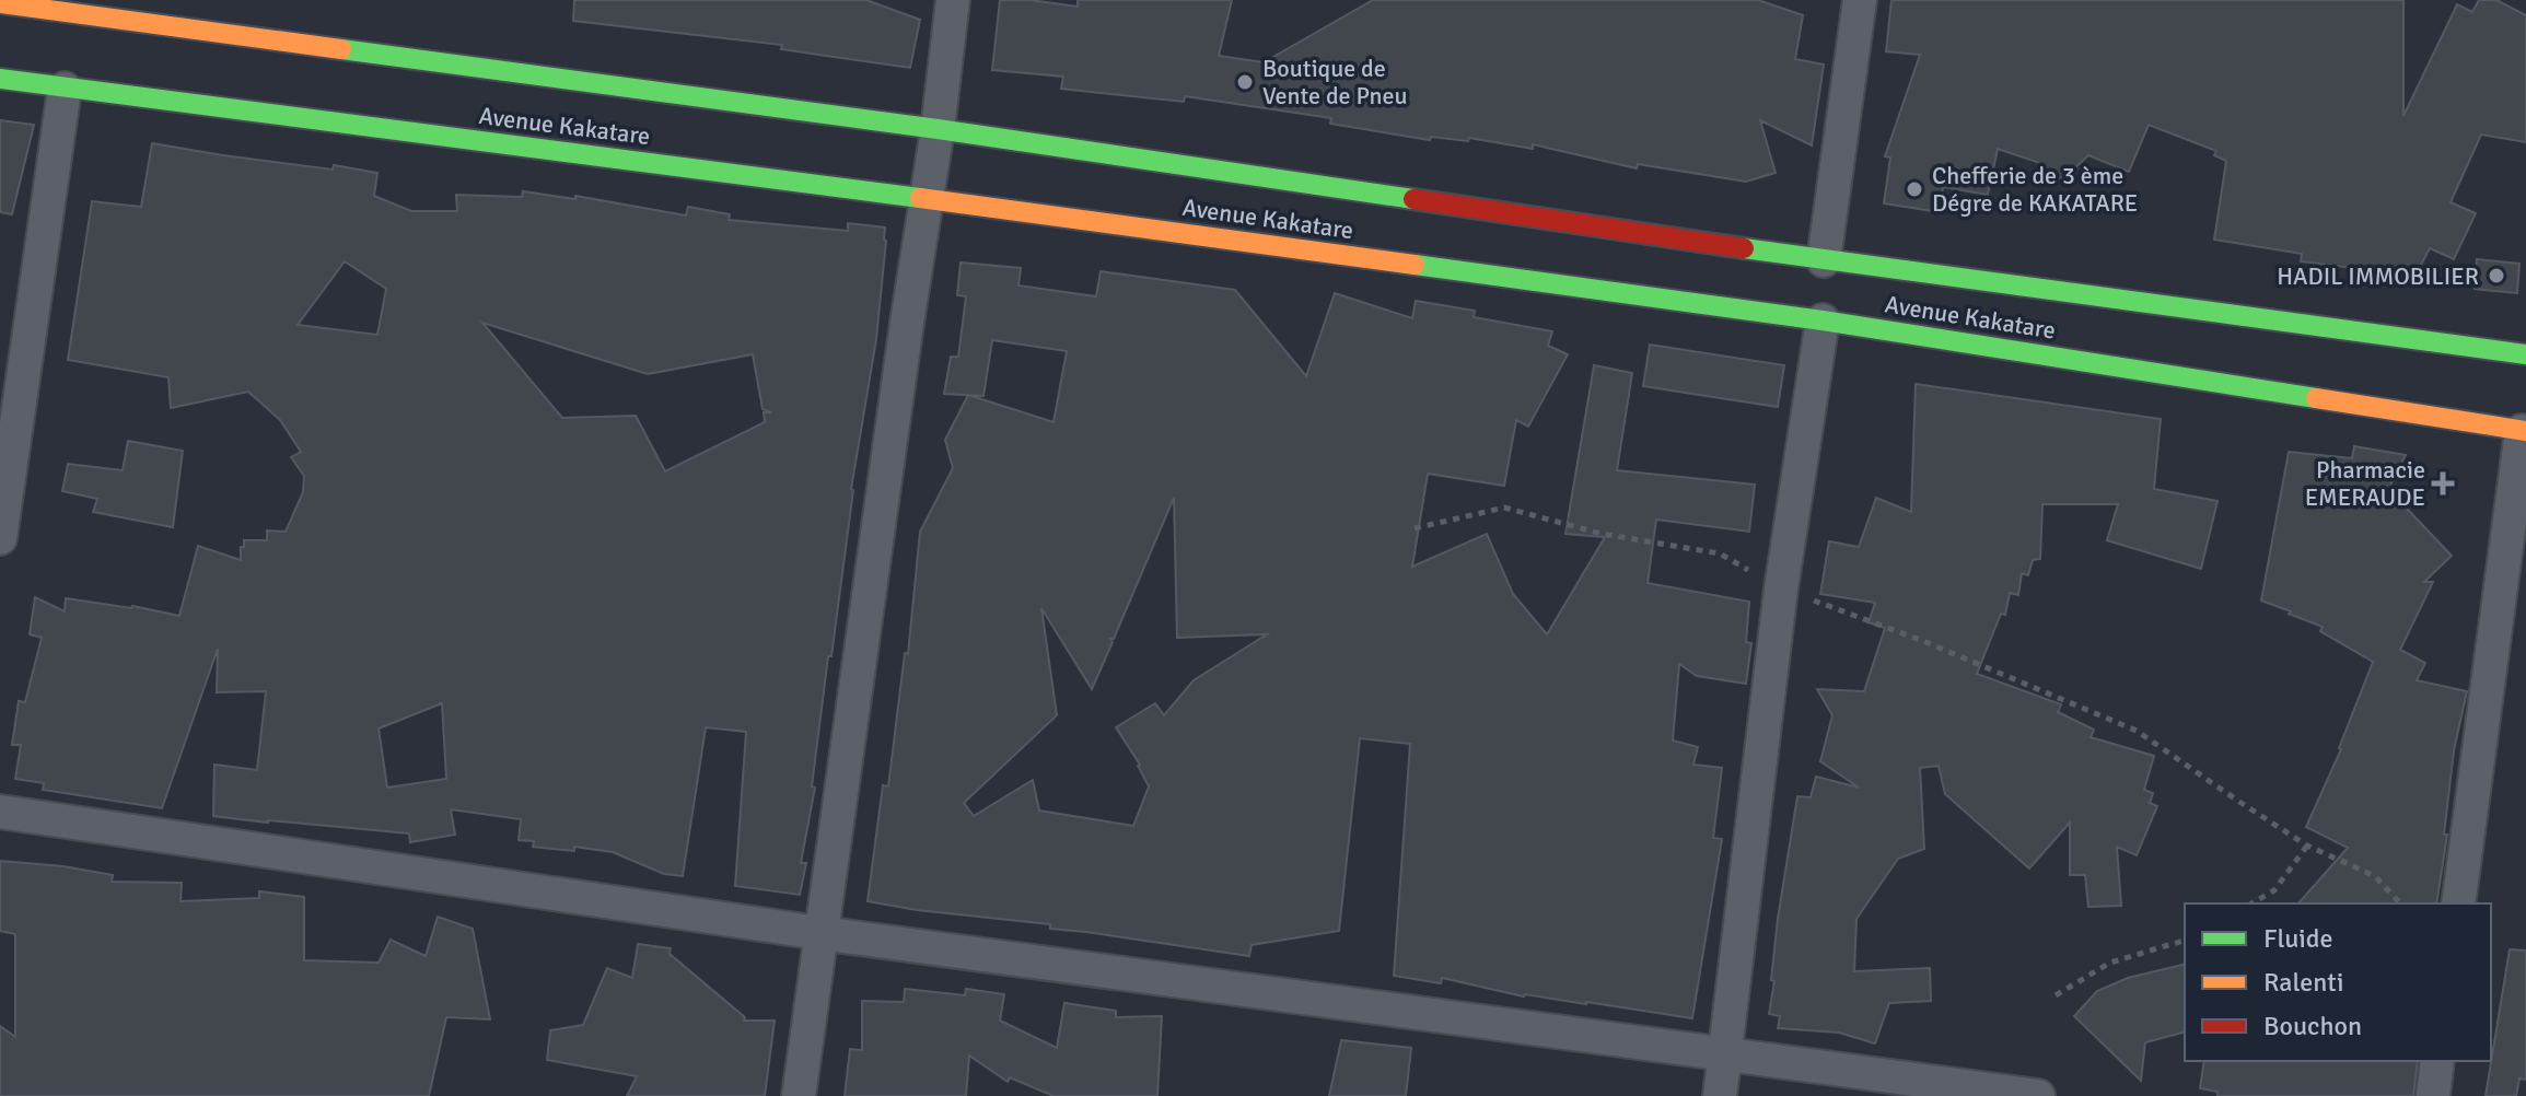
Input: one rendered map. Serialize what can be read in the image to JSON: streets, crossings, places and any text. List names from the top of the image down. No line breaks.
{"streets":{"main road":["Avenue Kakatare"]},"places":{"other":["Boutique de Vente de Pneu","Chefferie de 3 ème Dégre de KAKATARE","HADIL IMMOBILIER"],"health":["Pharmacie EMERAUDE"]},"legend":["Fluide","Ralenti","Bouchon"]}
